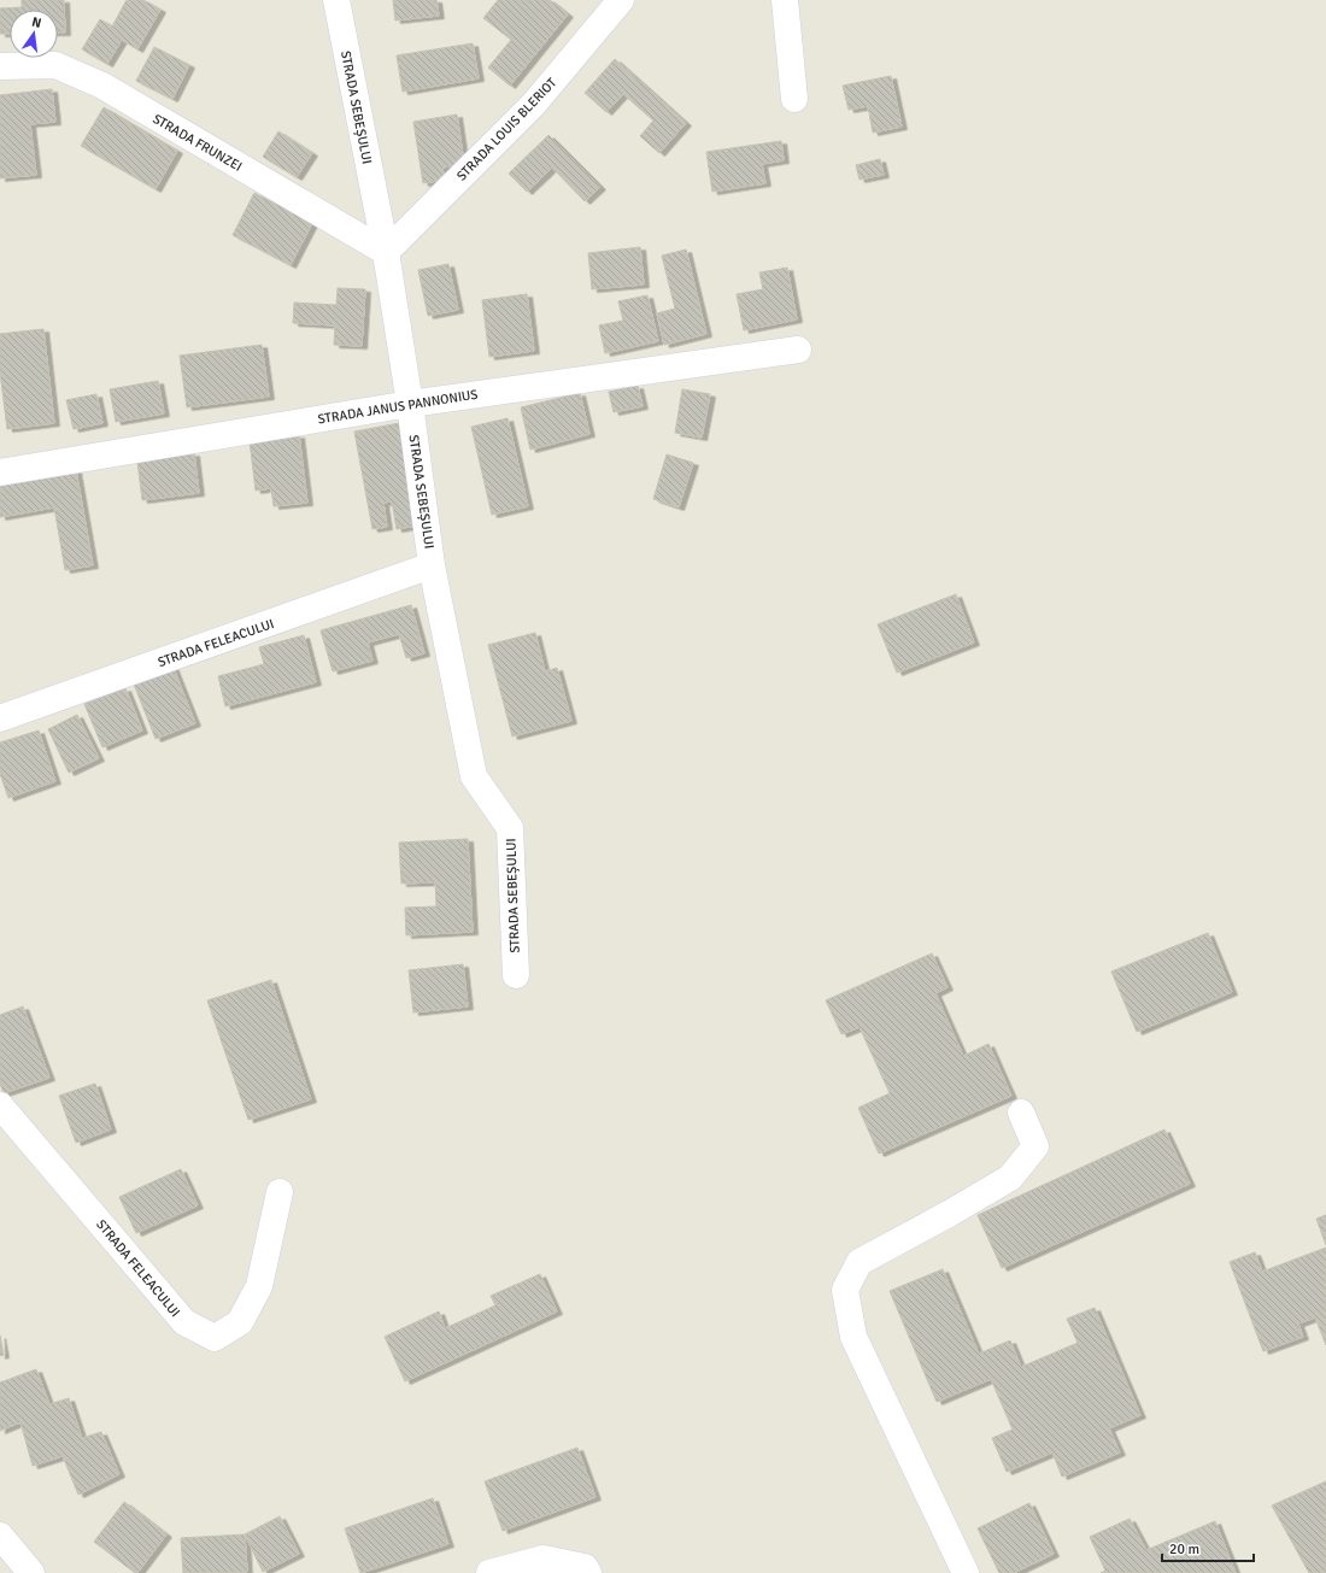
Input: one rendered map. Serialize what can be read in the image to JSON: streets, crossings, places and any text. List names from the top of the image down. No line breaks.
{"streets":{"street":["STRADA SEBEȘULUI","STRADA LOUIS BLERIOT","STRADA FRUNZEI","STRADA JANUS PANNONIUS","STRADA FELEACULUI"]},"crossings":[["STRADA SEBEȘULUI","STRADA LOUIS BLERIOT"],["STRADA SEBEȘULUI","STRADA FRUNZEI"],["STRADA SEBEȘULUI","STRADA JANUS PANNONIUS"],["STRADA SEBEȘULUI","STRADA FELEACULUI"],["STRADA LOUIS BLERIOT","STRADA FRUNZEI"]],"scale_bar":"20 m","north":"top"}
